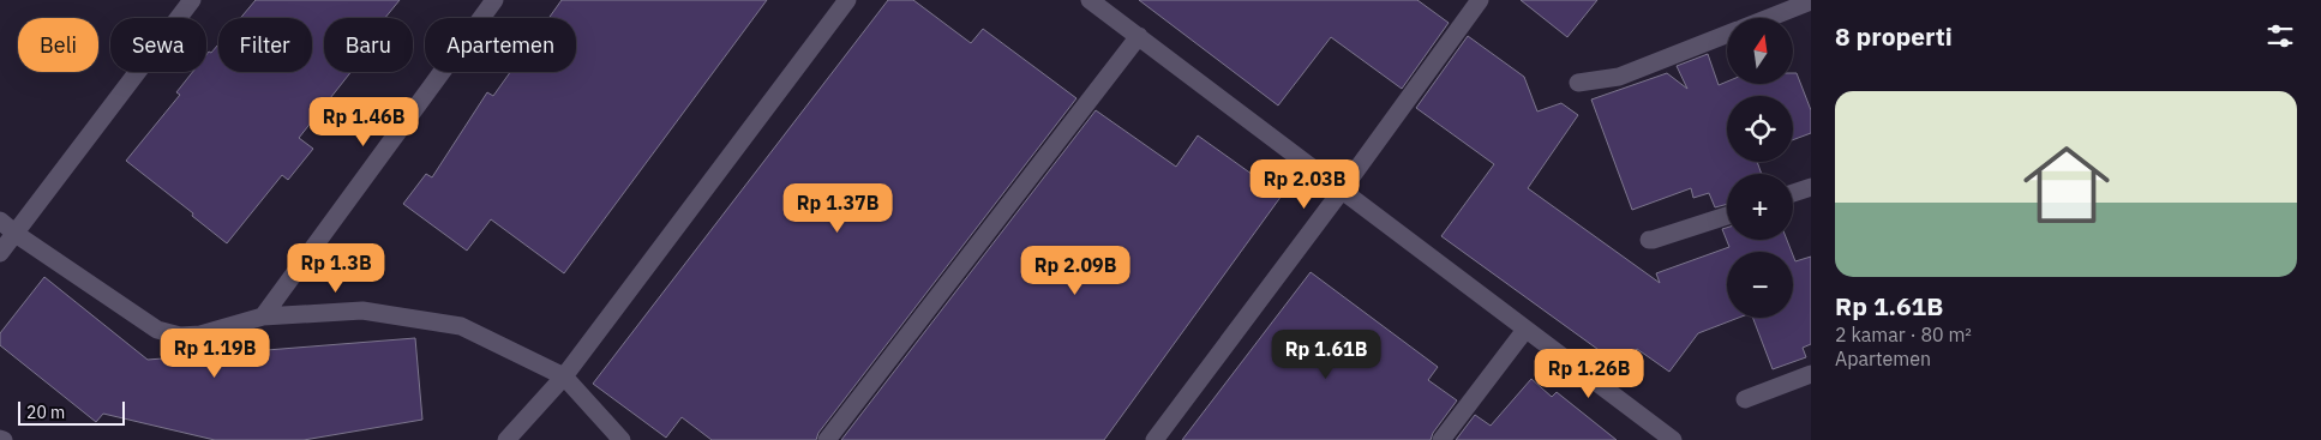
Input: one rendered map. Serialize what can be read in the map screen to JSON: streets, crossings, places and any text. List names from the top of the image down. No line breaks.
{"scale_bar":"20 m","north":"top","page":{"heading":"8 properti","map_buttons":["+","−"],"chip":["Beli","Sewa","Filter","Baru","Apartemen"],"list":[{"name":"Rp 1.61B","note":"2 kamar · 80 m² · Apartemen"}],"price":["Rp 1.46B","Rp 2.03B","Rp 1.37B","Rp 1.3B","Rp 2.09B","Rp 1.19B","Rp 1.61B","Rp 1.26B"],"scale":"20 m"}}
